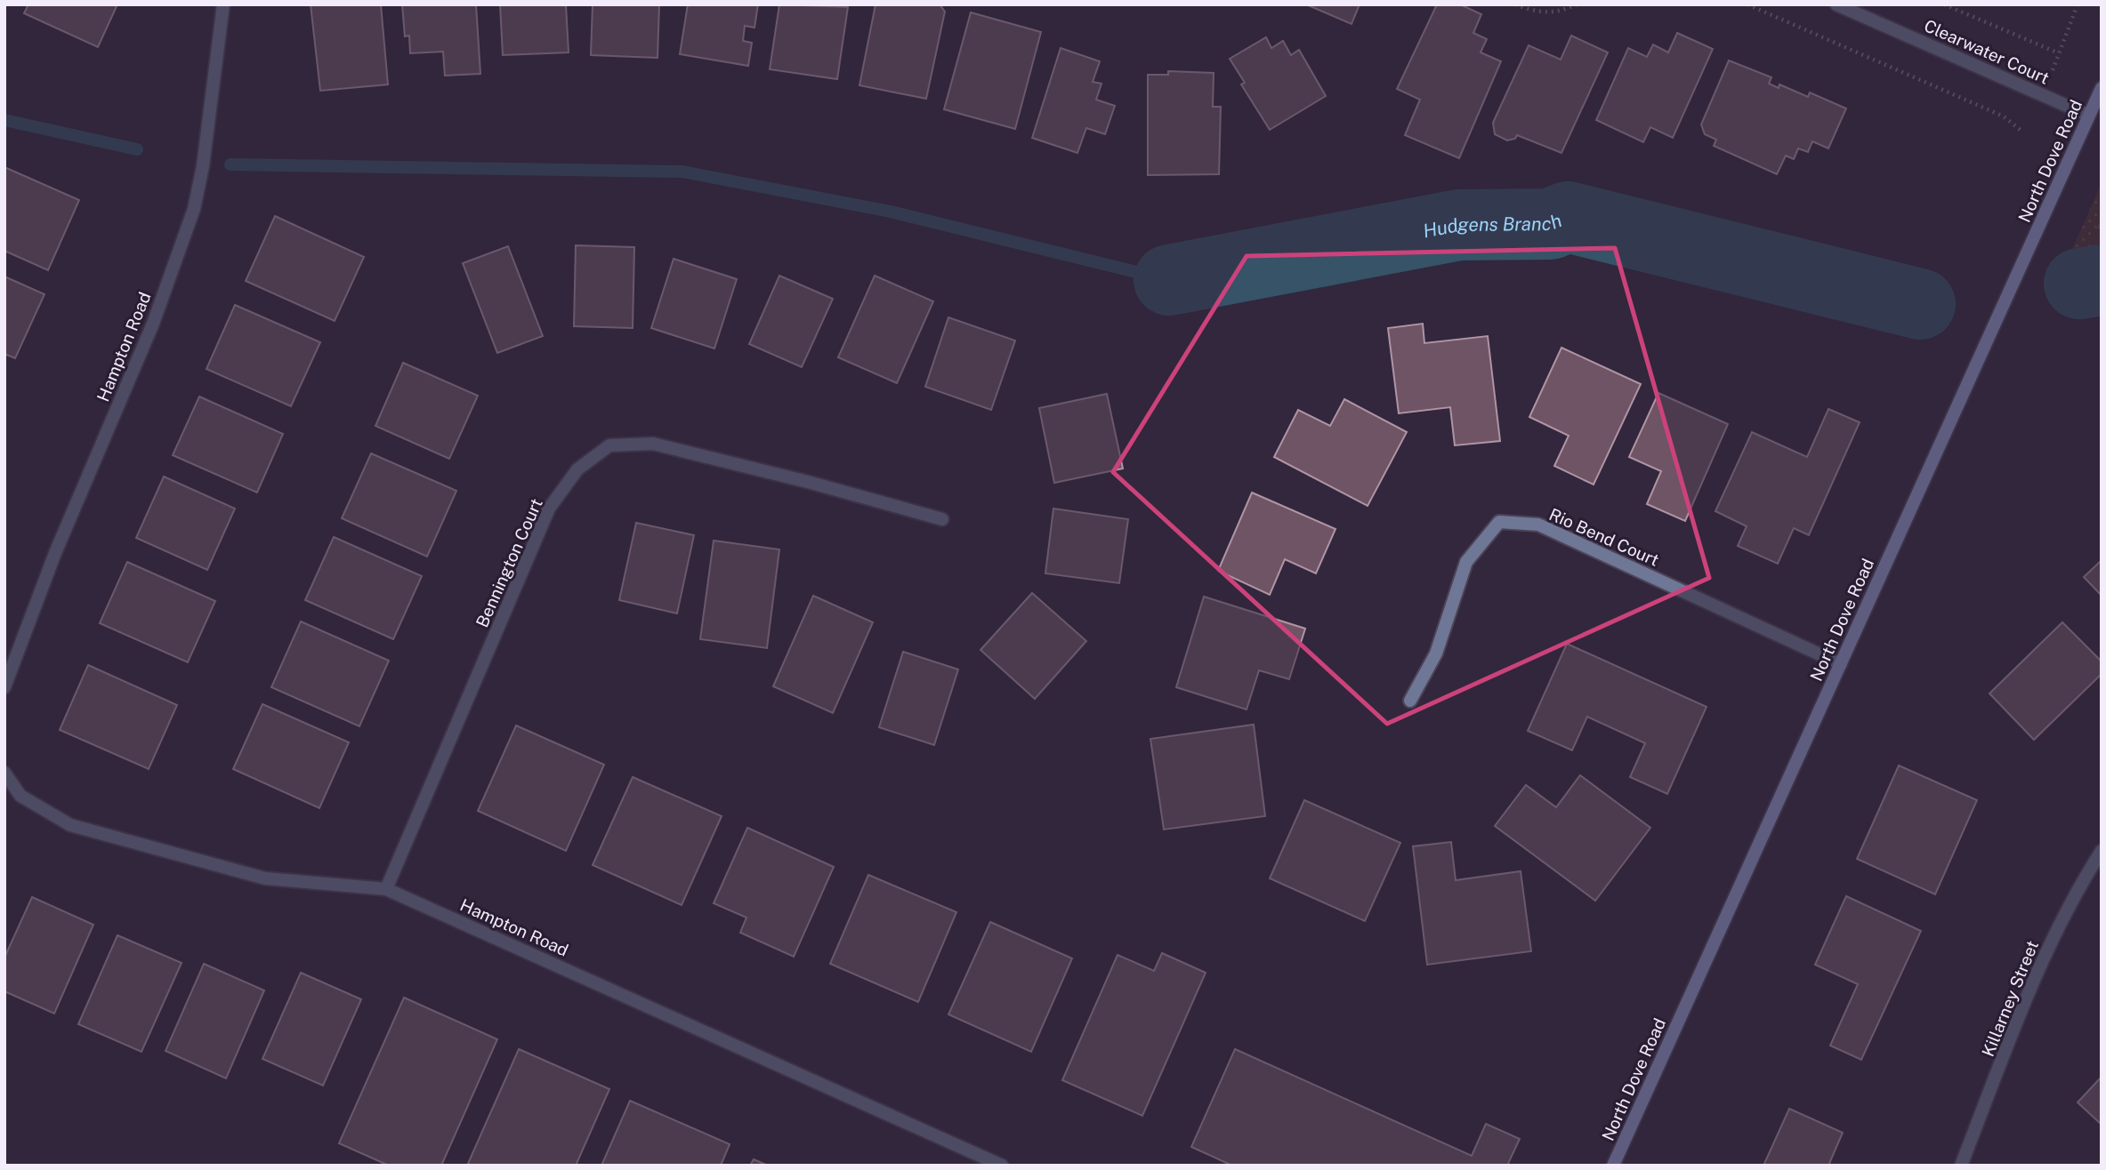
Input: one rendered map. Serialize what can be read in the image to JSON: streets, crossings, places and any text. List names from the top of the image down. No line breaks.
{"streets":{"street":["Clearwater Court","North Dove Road","Hampton Road","Rio Bend Court","Bennington Court","Killarney Street"]},"crossings":[["Clearwater Court","North Dove Road"],["North Dove Road","Rio Bend Court"],["Hampton Road","Bennington Court"]],"water":["Hudgens Branch"]}
